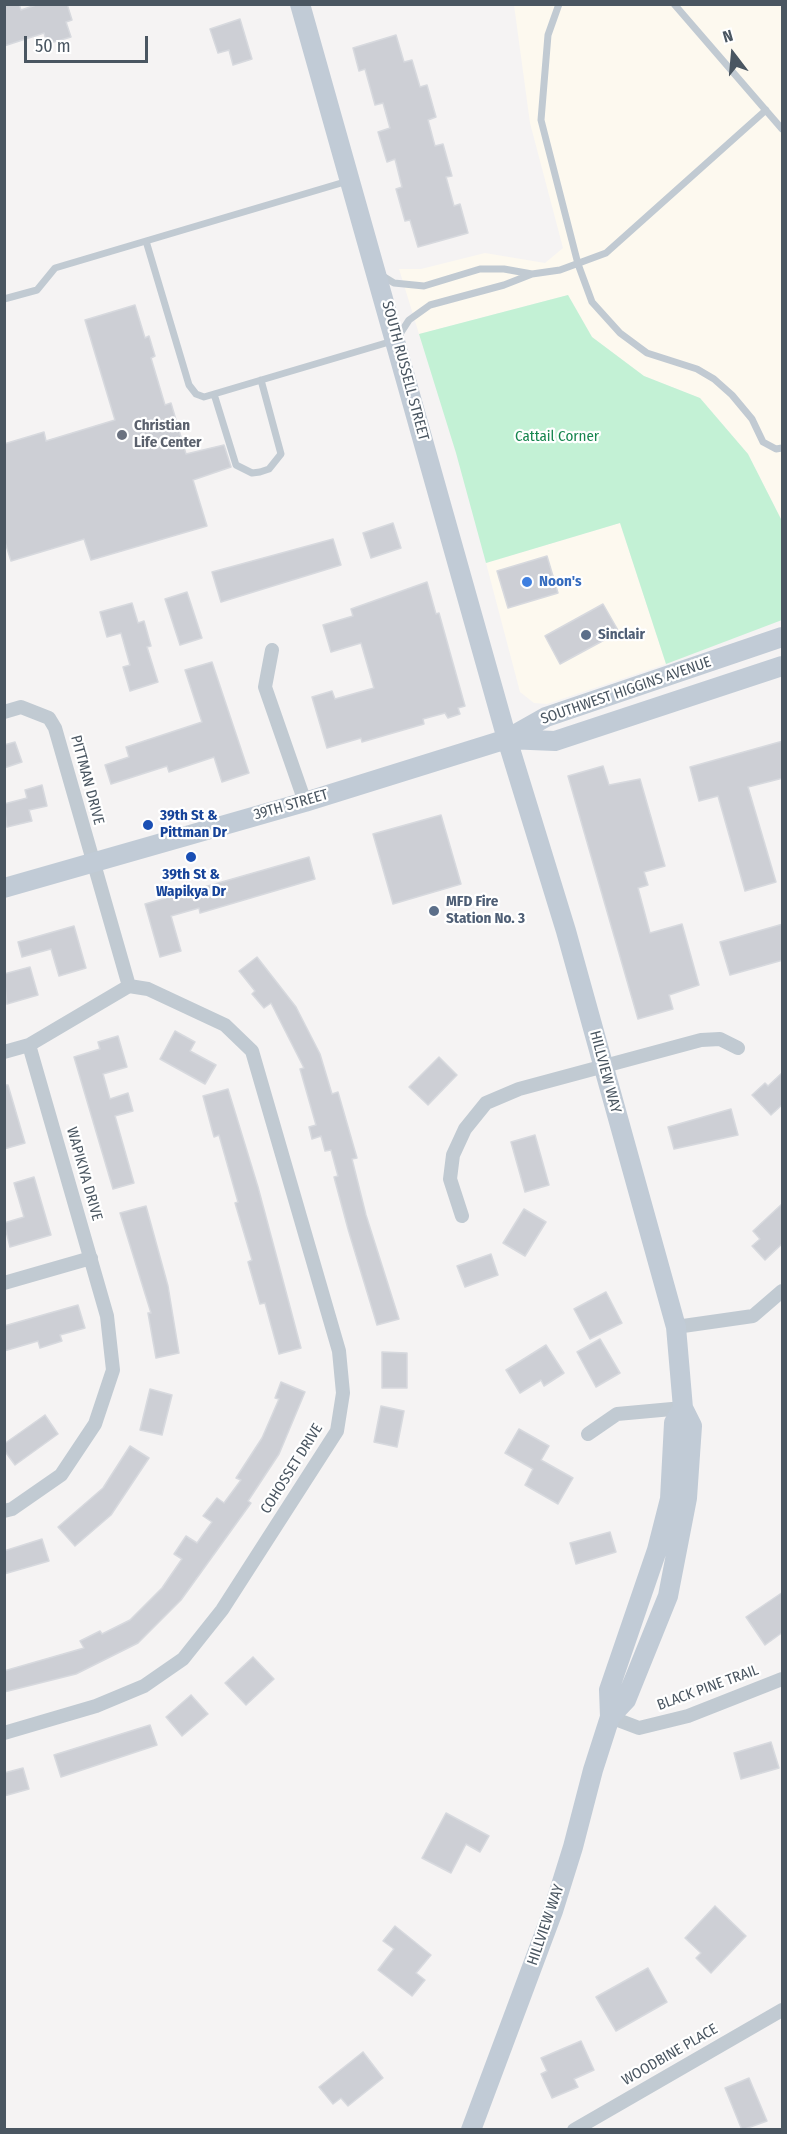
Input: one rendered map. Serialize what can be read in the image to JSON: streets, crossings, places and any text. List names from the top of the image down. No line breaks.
{"streets":{"main road":["SOUTH RUSSELL STREET","SOUTHWEST HIGGINS AVENUE","39TH STREET","HILLVIEW WAY"],"street":["PITTMAN DRIVE","WAPIKIYA DRIVE","COHOSSET DRIVE","BLACK PINE TRAIL","WOODBINE PLACE"]},"crossings":[["SOUTH RUSSELL STREET","SOUTHWEST HIGGINS AVENUE"],["SOUTH RUSSELL STREET","39TH STREET"],["SOUTH RUSSELL STREET","HILLVIEW WAY"],["SOUTHWEST HIGGINS AVENUE","39TH STREET"],["SOUTHWEST HIGGINS AVENUE","HILLVIEW WAY"],["PITTMAN DRIVE","39TH STREET"],["39TH STREET","HILLVIEW WAY"],["HILLVIEW WAY","BLACK PINE TRAIL"]],"parks":["Cattail Corner"],"places":["Christian Life Center","Noon's","Sinclair","39th St & Pittman Dr","39th St & Wapikya Dr","MFD Fire Station No. 3"],"scale_bar":"50 m","north":"top"}
